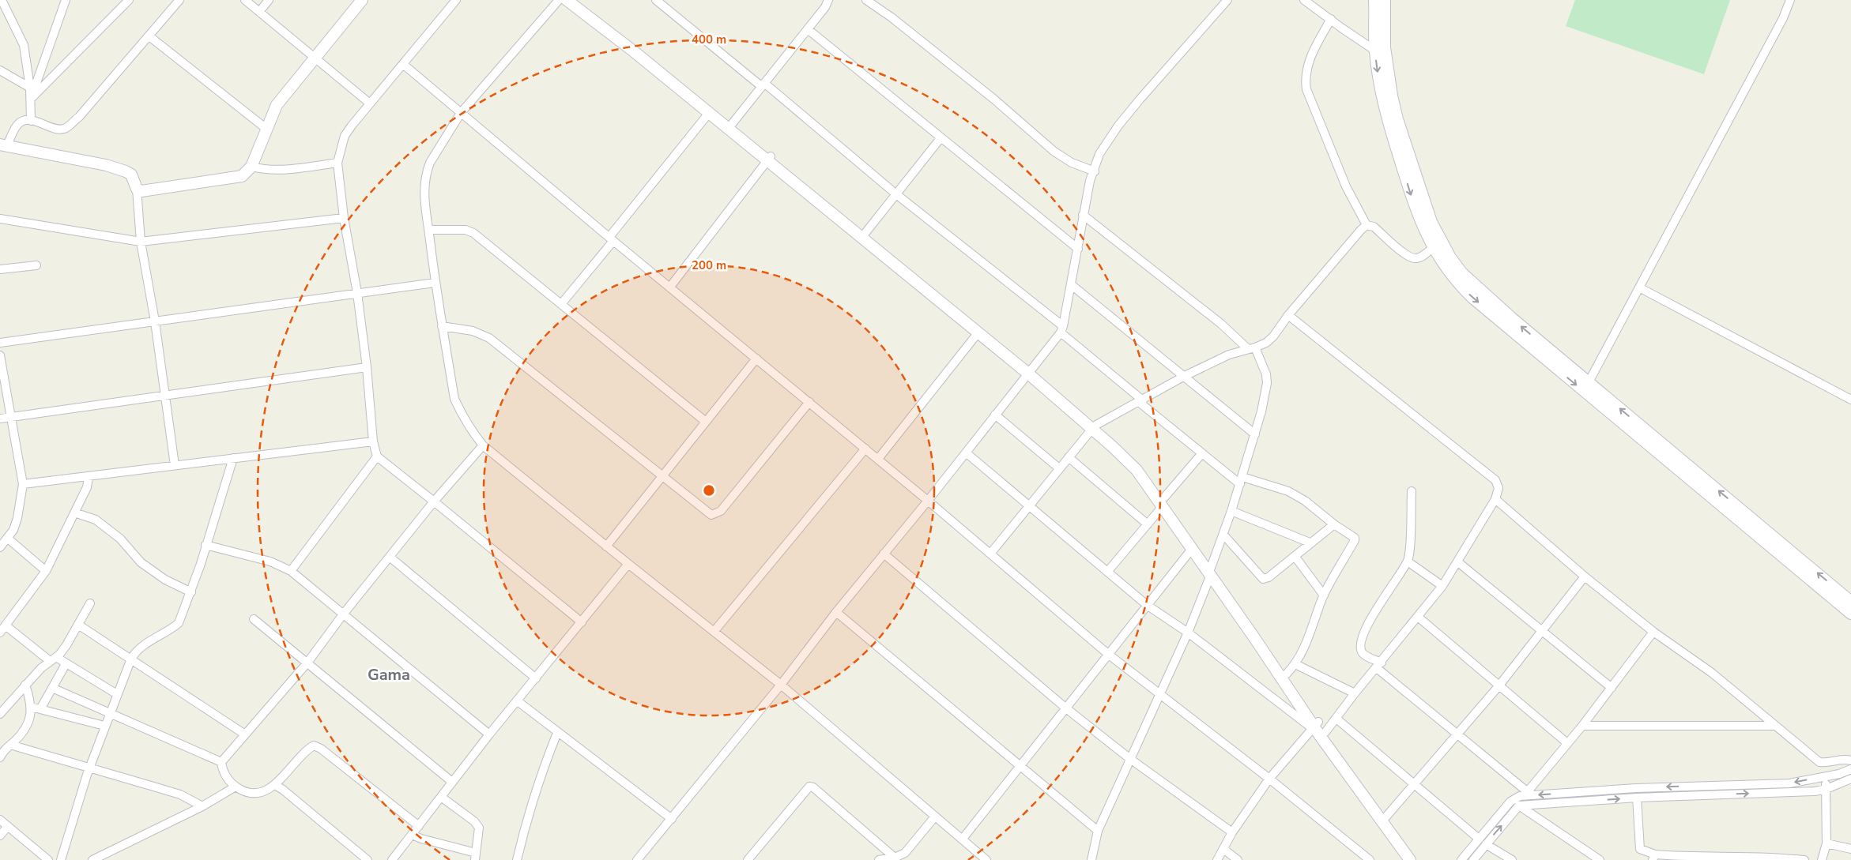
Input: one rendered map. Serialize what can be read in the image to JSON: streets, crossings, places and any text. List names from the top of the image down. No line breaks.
{"districts":["Gama"],"rings":["400 m","200 m"]}
